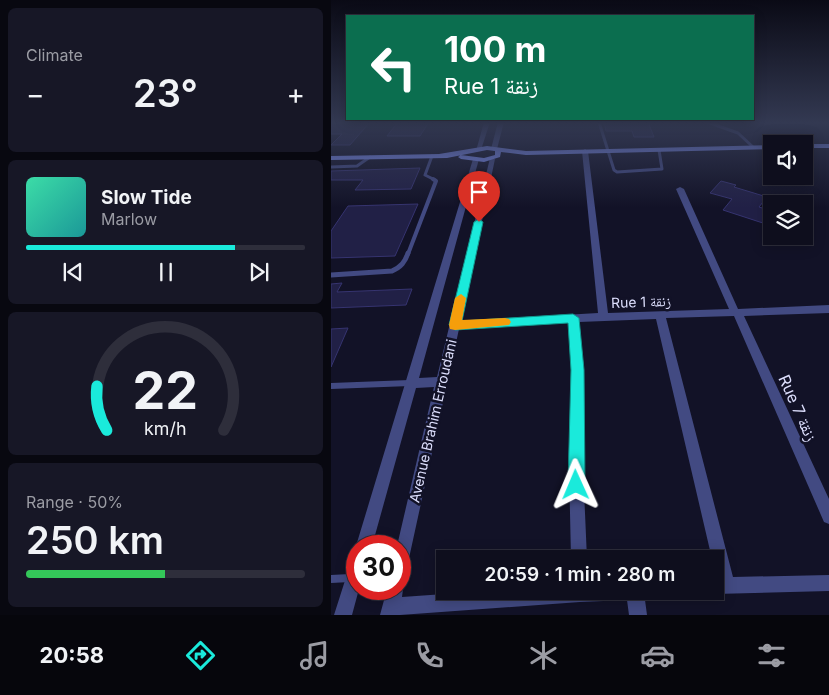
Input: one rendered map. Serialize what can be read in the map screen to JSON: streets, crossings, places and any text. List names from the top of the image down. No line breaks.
{"streets":{"street":["Rue 1 زنقة","Rue 7 زنقة","Avenue Brahim Erroudani"]},"crossings":[["Rue 1 زنقة","Rue 7 زنقة"],["Rue 1 زنقة","Avenue Brahim Erroudani"]],"page":{"tile":["Climate",["Range · 50%","250 km"]],"turn":["100 m","Rue 1 زنقة"],"heat":["−","23°","+"],"song":["Slow Tide","Marlow"],"limit":"30","trip":"20:59 · 1 min · 280 m","tabs":"20:58","gauge":["22","km/h"]}}
